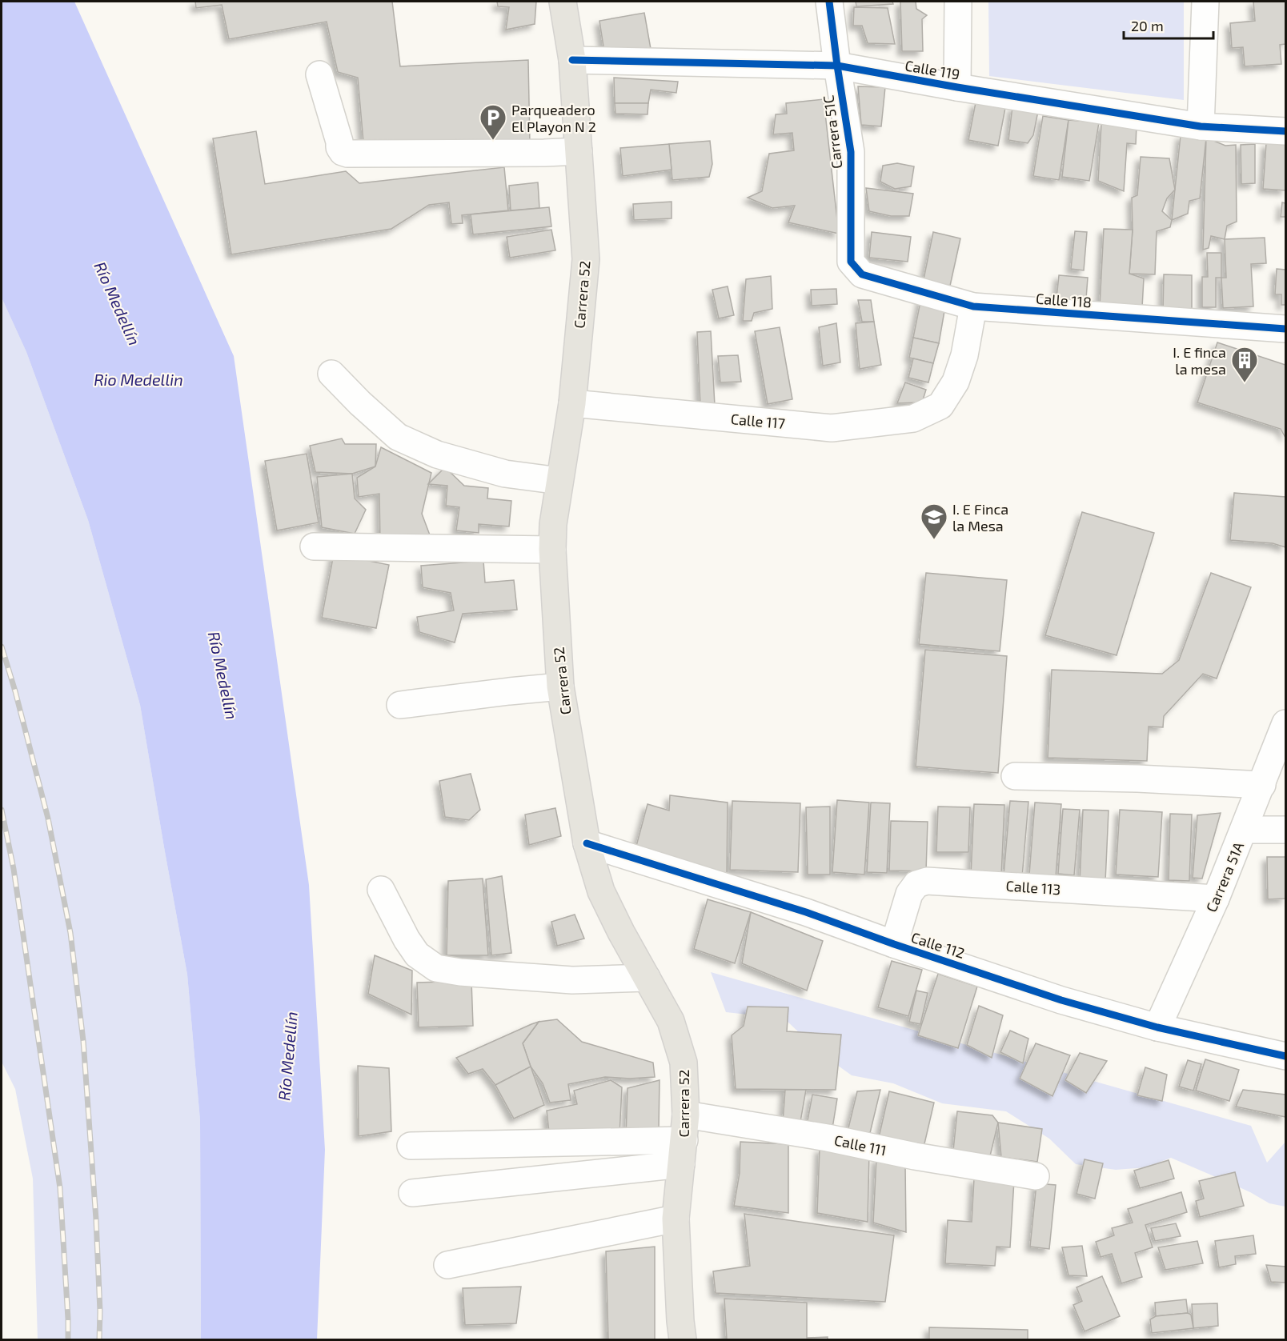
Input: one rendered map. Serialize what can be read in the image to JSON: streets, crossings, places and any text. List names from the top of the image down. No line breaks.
{"streets":{"main road":["Carrera 52"],"street":["Calle 119","Carrera 51C","Calle 118","Calle 117","Carrera 51A","Calle 113","Calle 112","Calle 111"]},"crossings":[["Calle 119","Carrera 51C"],["Calle 119","Carrera 52"],["Carrera 51C","Calle 118"],["Carrera 52","Calle 117"],["Carrera 52","Calle 112"],["Carrera 52","Calle 111"],["Calle 118","Calle 117"],["Carrera 51A","Calle 113"],["Carrera 51A","Calle 112"],["Calle 113","Calle 112"]],"water":["Río Medellín","Rio Medellin"],"places":{"parking":["Parqueadero El Playon N 2"],"building":["I. E finca la mesa"],"school or university":["I. E Finca la Mesa"]},"scale_bar":"20 m"}
